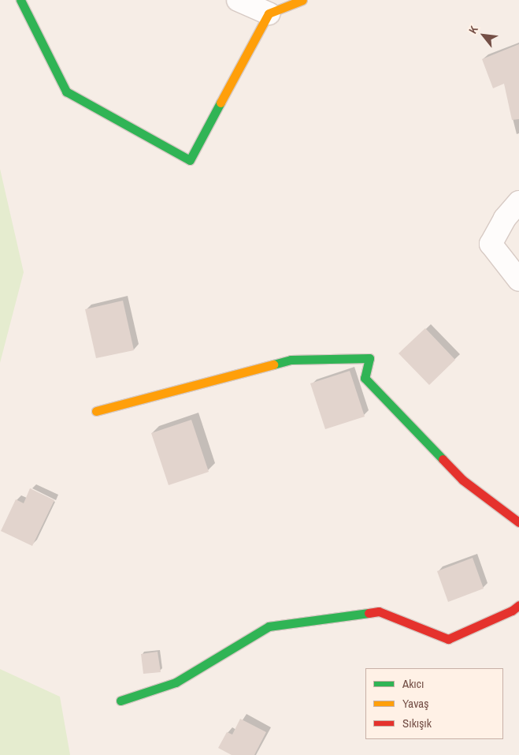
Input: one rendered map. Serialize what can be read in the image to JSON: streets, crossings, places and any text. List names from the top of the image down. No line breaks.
{"legend":["Akıcı","Yavaş","Sıkışık"],"north":"top left"}
